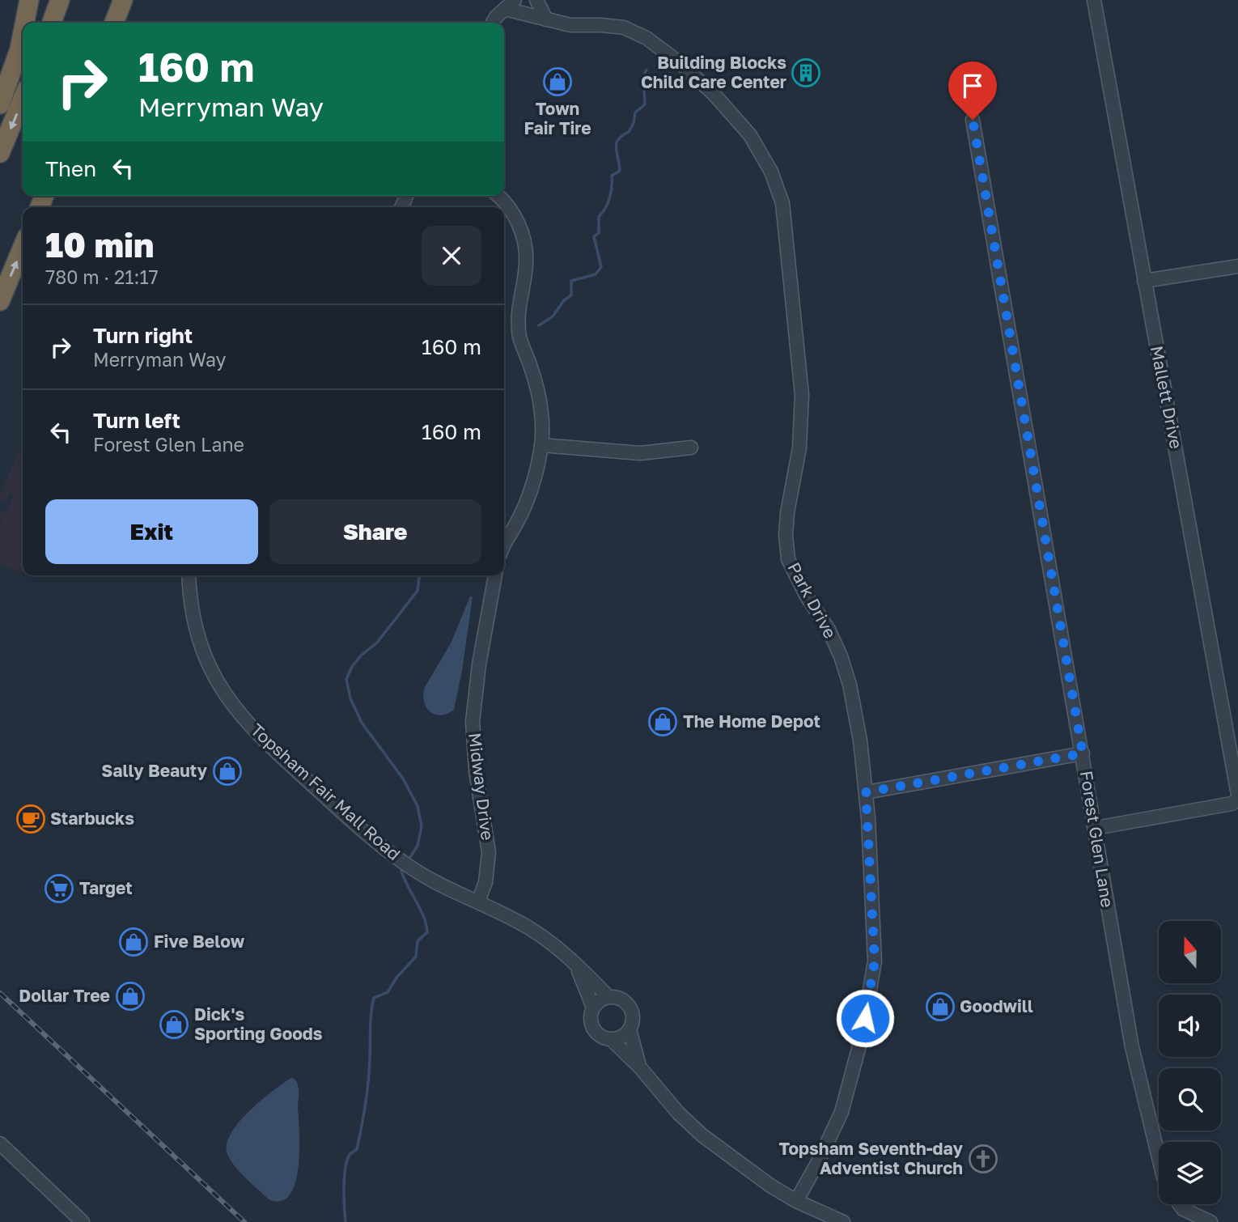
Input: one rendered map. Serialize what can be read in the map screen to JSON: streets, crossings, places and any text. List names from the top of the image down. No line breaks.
{"streets":{"street":["Mallett Drive","Park Drive","Midway Drive","Topsham Fair Mall Road","Forest Glen Lane"]},"crossings":[["Midway Drive","Topsham Fair Mall Road"]],"places":{"building":["Building Blocks Child Care Center"],"shop":["Town Fair Tire","The Home Depot","Sally Beauty","Five Below","Dollar Tree","Goodwill","Dick's Sporting Goods"],"cafe":["Starbucks"],"supermarket":["Target"],"church":["Topsham Seventh-day Adventist Church"]},"north":"top","page":{"turn":["160 m","Merryman Way"],"then":"Then","heading":["10 min","780 m · 21:17"],"list":[{"name":"Turn right","note":"Merryman Way","value":"160 m"},{"name":"Turn left","note":"Forest Glen Lane","value":"160 m"}],"buttons":["Exit","Share"]}}
